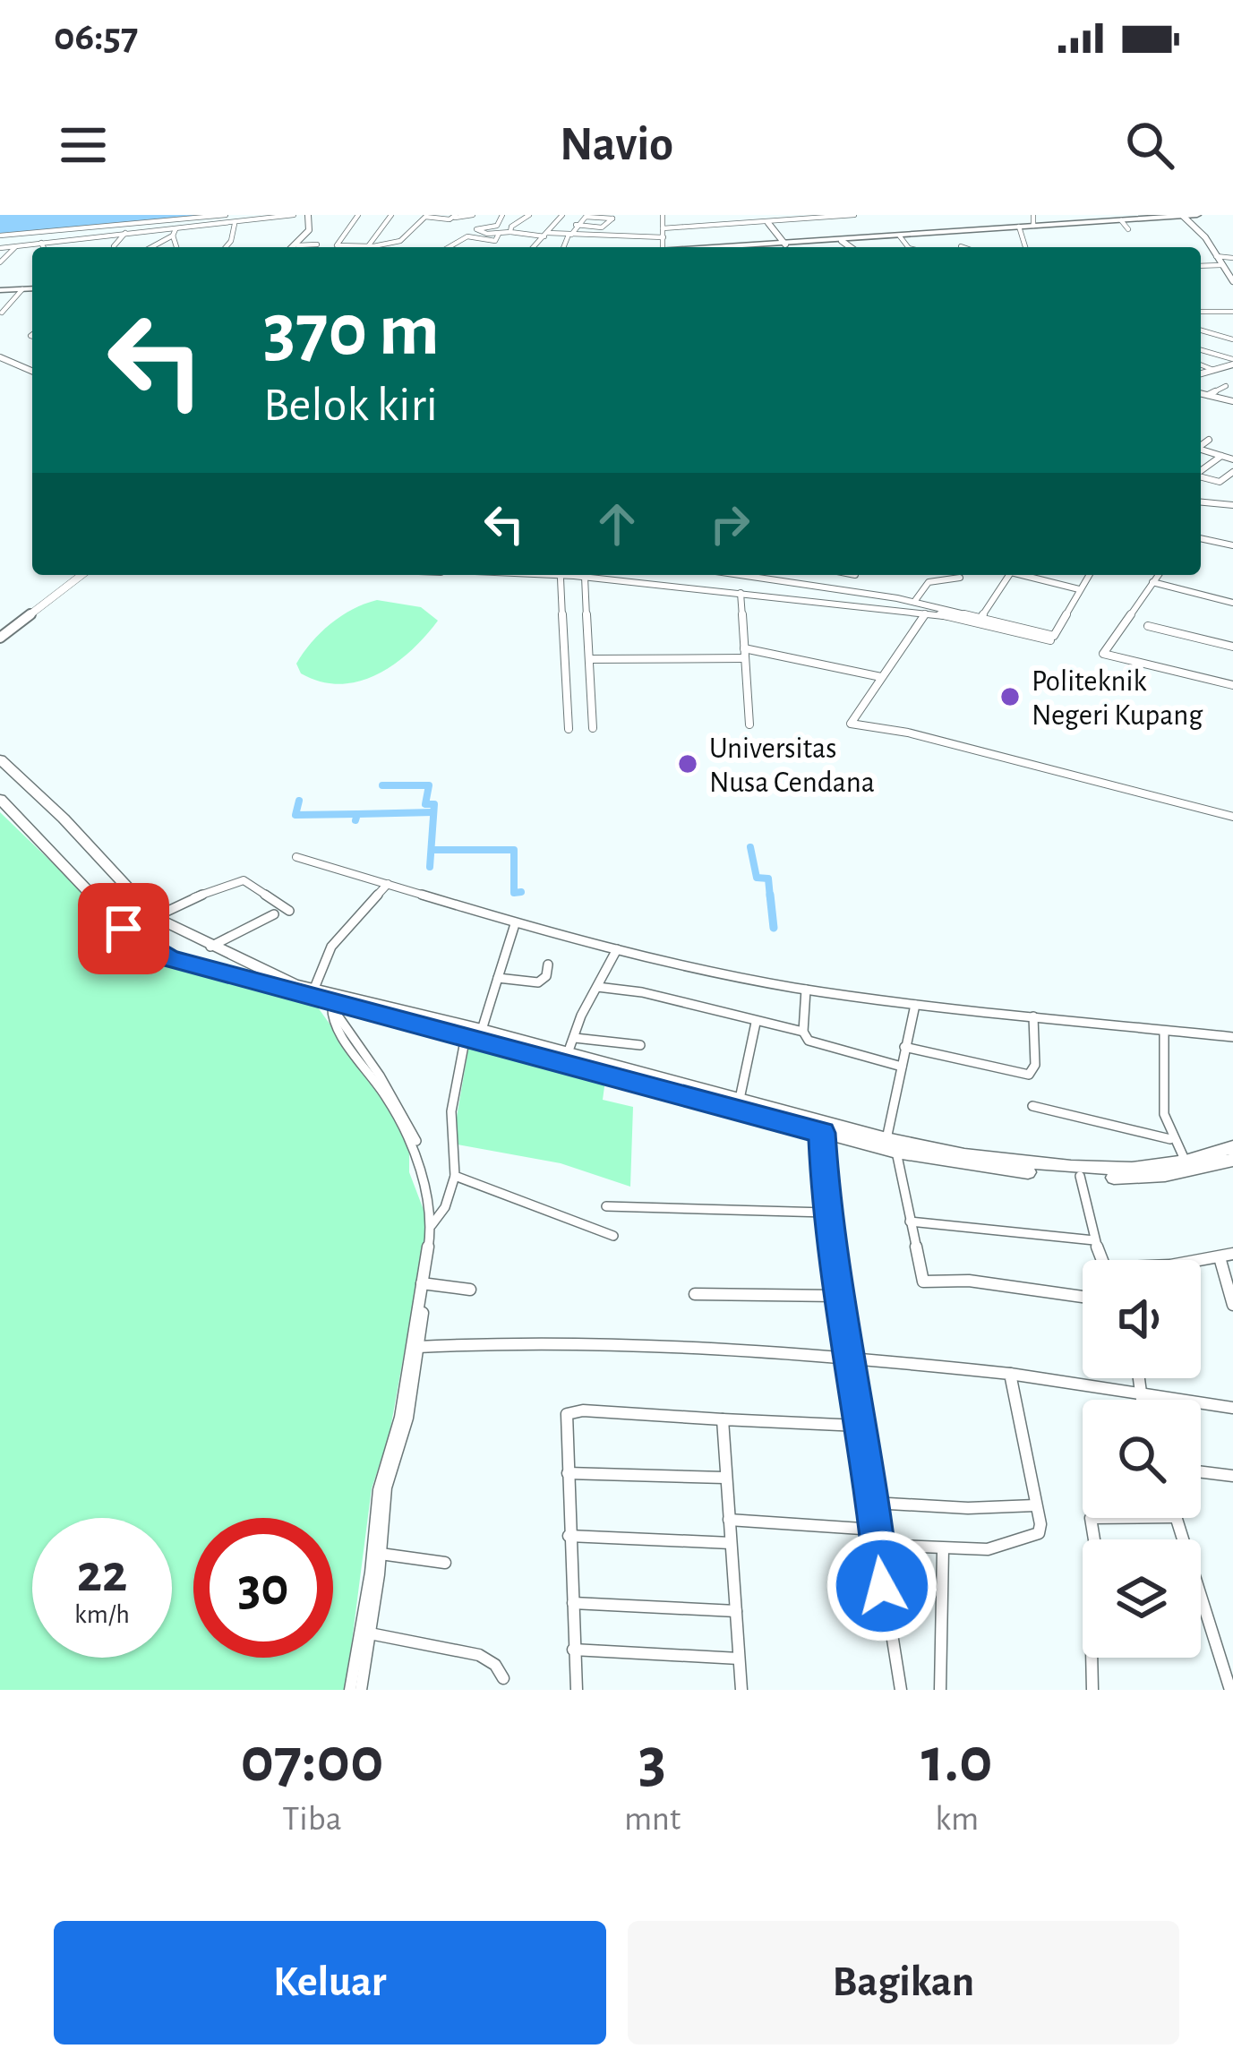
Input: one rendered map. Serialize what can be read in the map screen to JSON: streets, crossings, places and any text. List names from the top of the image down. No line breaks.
{"places":["Politeknik Negeri Kupang","Universitas Nusa Cendana"],"page":{"status":"06:57","header":"Navio","turn":["370 m","Belok kiri"],"speed":"22 km/h","limit":"30","eta":["07:00","Tiba","3","mnt","1.0","km"],"buttons":["Keluar","Bagikan"]}}
